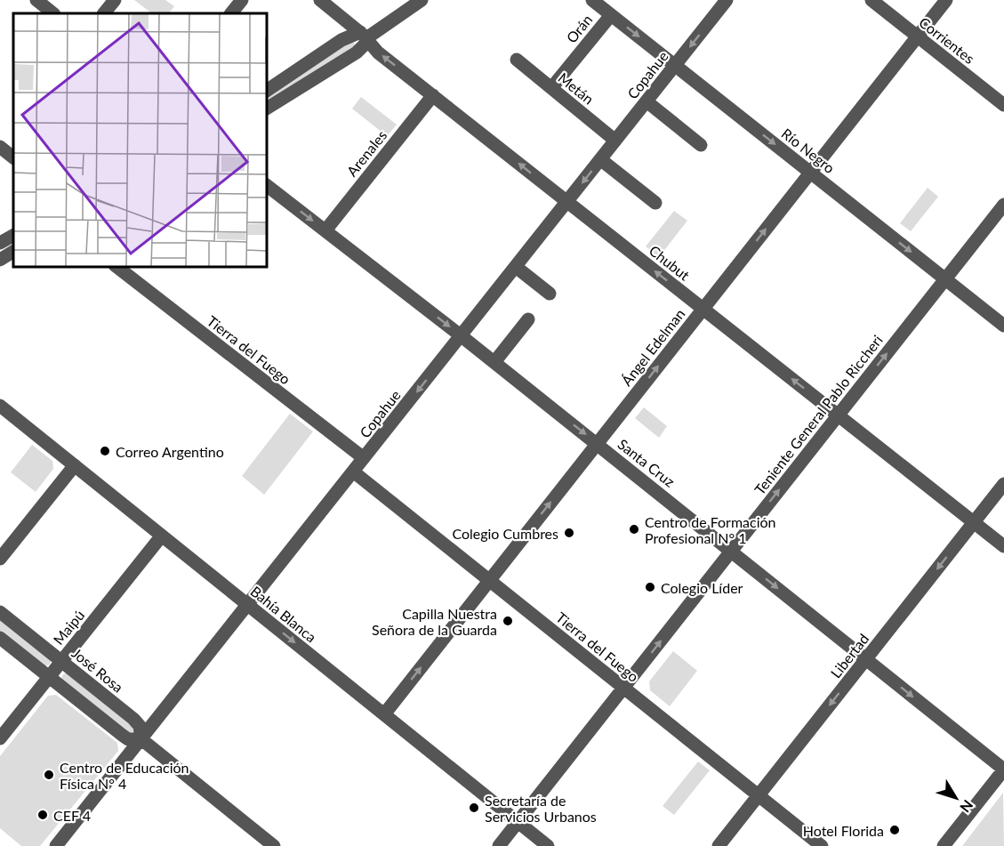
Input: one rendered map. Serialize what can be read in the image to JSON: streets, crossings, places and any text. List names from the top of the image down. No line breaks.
{"streets":{"street":["Orán","Corrientes","Copahue","Metán","Río Negro","Arenales","Chubut","Ángel Edelman","Tierra del Fuego","Teniente General Pablo Riccheri","Santa Cruz","Bahía Blanca","Maipú","Libertad","José Rosa"]},"crossings":[["Orán","Metán"],["Orán","Río Negro"],["Corrientes","Ángel Edelman"],["Copahue","Metán"],["Copahue","Río Negro"],["Copahue","Chubut"],["Copahue","Tierra del Fuego"],["Copahue","Santa Cruz"],["Copahue","Bahía Blanca"],["Copahue","José Rosa"],["Río Negro","Ángel Edelman"],["Río Negro","Teniente General Pablo Riccheri"],["Arenales","Chubut"],["Arenales","Santa Cruz"],["Chubut","Ángel Edelman"],["Chubut","Teniente General Pablo Riccheri"],["Chubut","Libertad"],["Ángel Edelman","Tierra del Fuego"],["Ángel Edelman","Santa Cruz"],["Ángel Edelman","Bahía Blanca"],["Tierra del Fuego","Teniente General Pablo Riccheri"],["Tierra del Fuego","Libertad"],["Teniente General Pablo Riccheri","Santa Cruz"],["Teniente General Pablo Riccheri","Bahía Blanca"],["Santa Cruz","Libertad"],["Bahía Blanca","Maipú"],["Maipú","José Rosa"]],"one_way":["Río Negro","Chubut","Ángel Edelman","Teniente General Pablo Riccheri","Santa Cruz","Libertad"],"places":["Correo Argentino","Centro de Formación Profesional N° 1","Colegio Cumbres","Colegio Líder","Capilla Nuestra Señora de la Guarda","Centro de Educación Física N° 4","Secretaría de Servicios Urbanos","CEF 4","Hotel Florida"],"north":"bottom right"}
